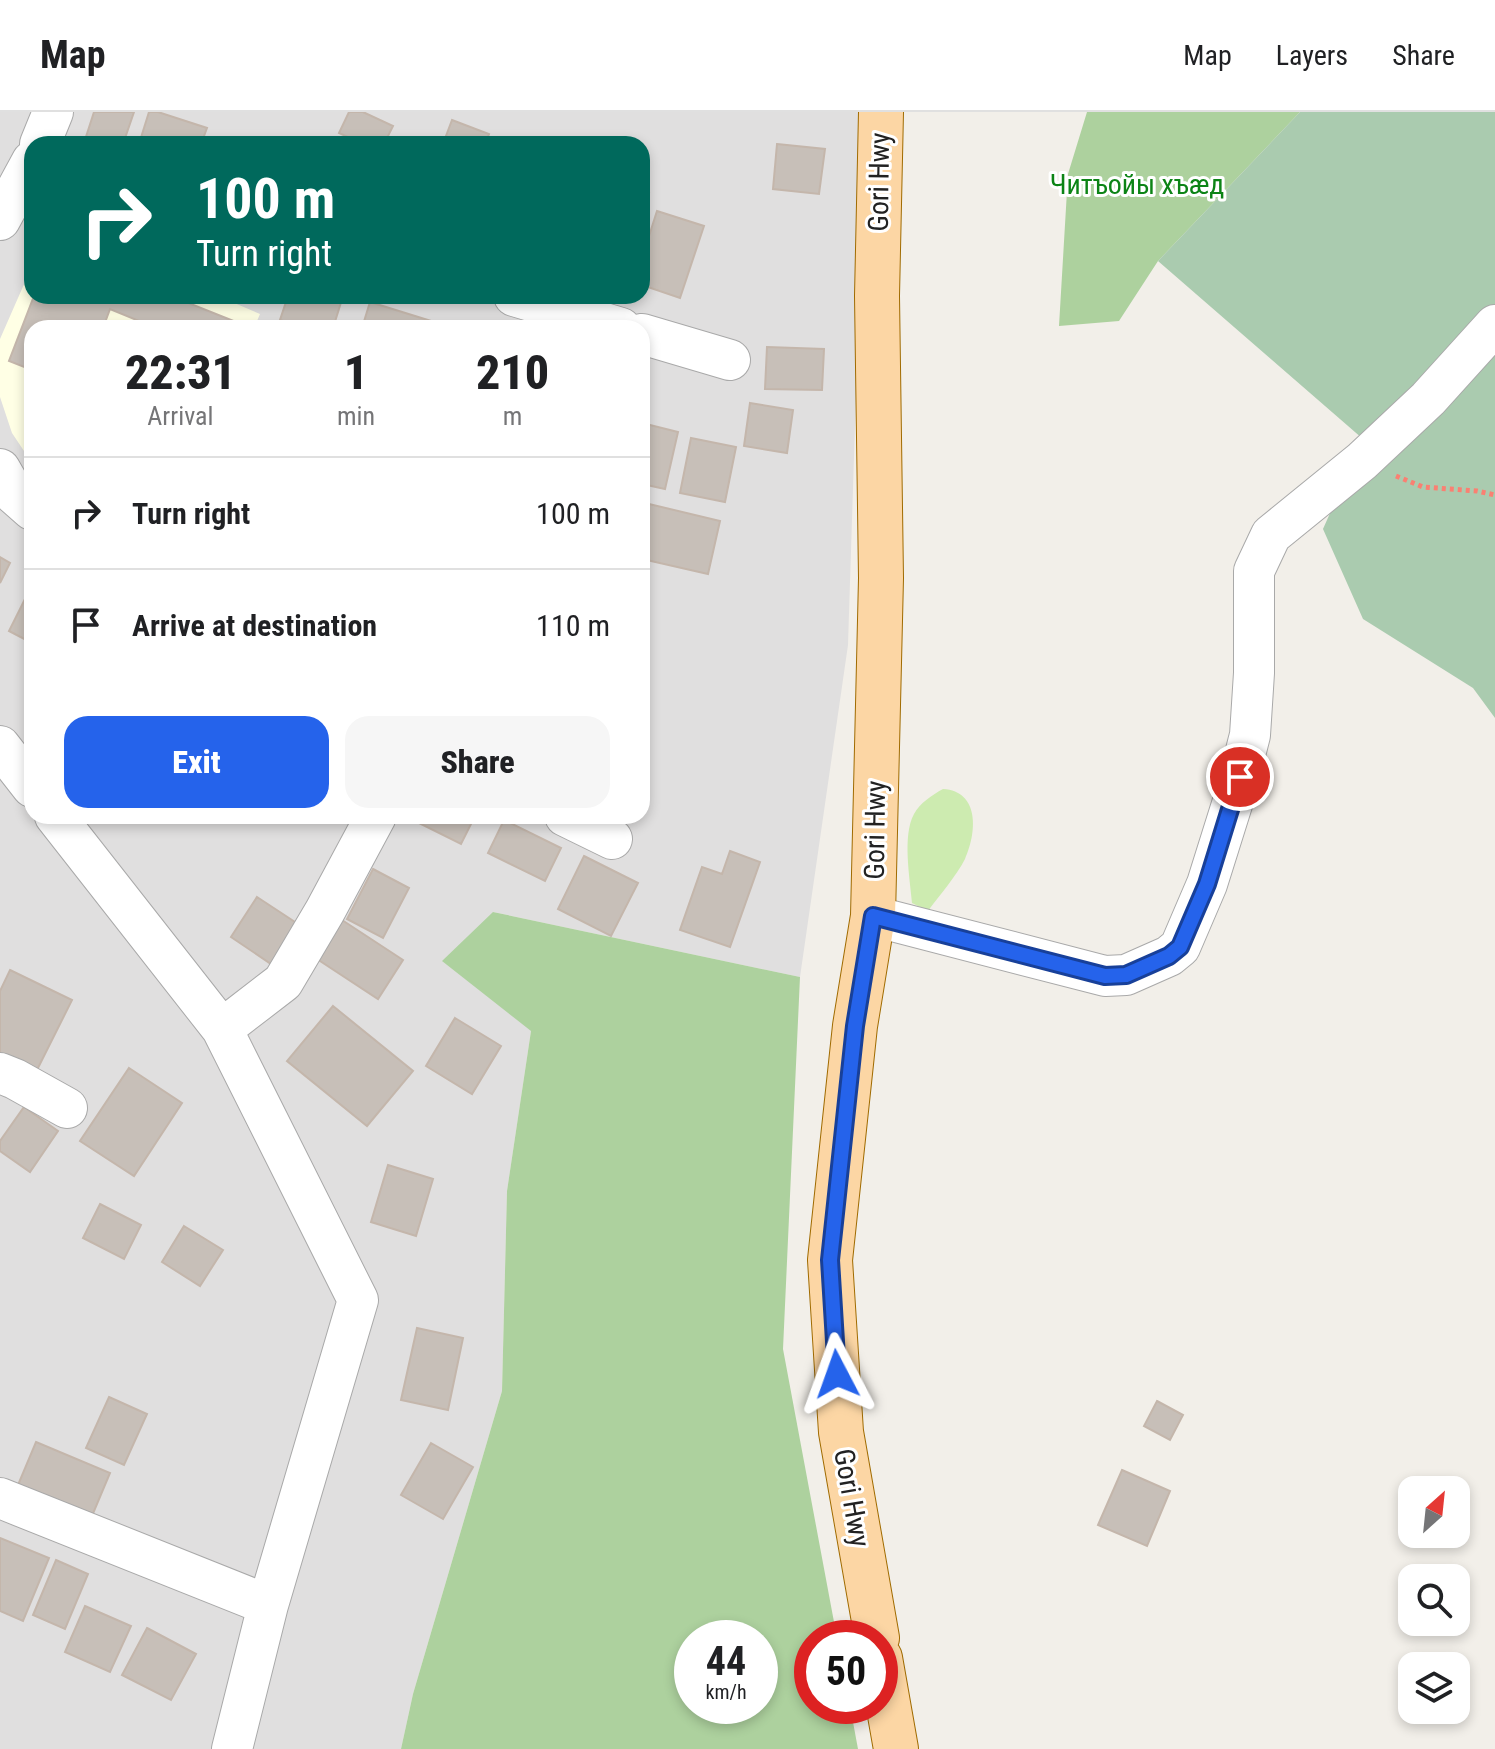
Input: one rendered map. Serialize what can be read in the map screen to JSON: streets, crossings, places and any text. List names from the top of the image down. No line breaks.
{"streets":{"main road":["Gori Hwy"]},"parks":["Читъойы хъæд"],"north":"top right","page":{"header":"Map","nav":["Map","Layers","Share"],"turn":["100 m","Turn right"],"eta":["22:31","Arrival","1","min","210","m"],"list":[{"name":"Turn right","value":"100 m"},{"name":"Arrive at destination","value":"110 m"}],"buttons":["Exit","Share"],"speed":"44 km/h","limit":"50"}}
